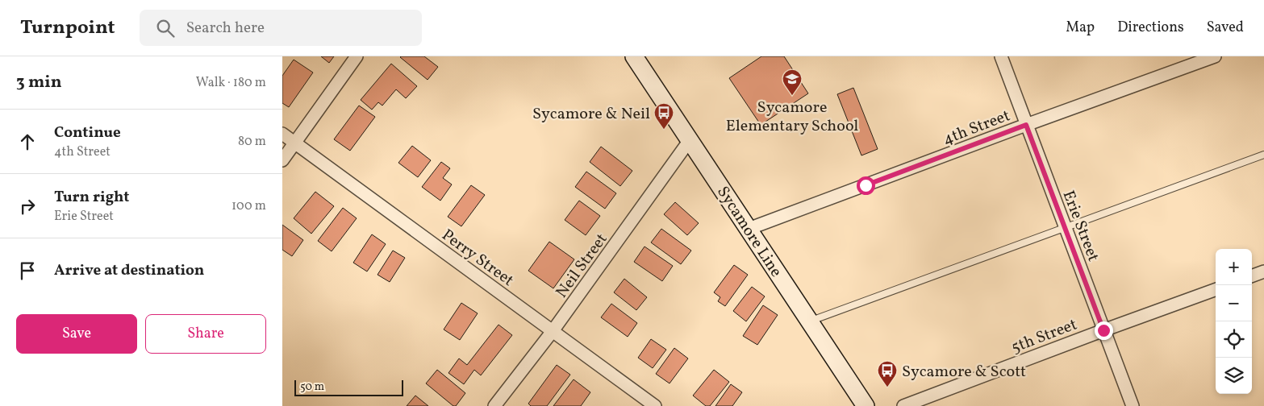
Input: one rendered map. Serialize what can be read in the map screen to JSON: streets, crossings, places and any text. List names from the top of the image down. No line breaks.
{"streets":{"street":["4th Street","Erie Street","Sycamore Line","Perry Street","Neil Street","5th Street"]},"crossings":[["4th Street","Erie Street"],["4th Street","Sycamore Line"],["Erie Street","5th Street"],["Sycamore Line","Neil Street"],["Perry Street","Neil Street"]],"places":{"school or university":["Sycamore Elementary School"],"bus stop":["Sycamore & Neil","Sycamore & Scott"]},"scale_bar":"50 m","page":{"header":"Turnpoint","search":"Search here","nav":["Map","Directions","Saved"],"heading":["3 min","Walk · 180 m"],"list":[["Continue","4th Street","80 m"],["Turn right","Erie Street","100 m"],"Arrive at destination"],"map_buttons":["+","−"],"buttons":["Save","Share"],"scale":"50 m"}}
